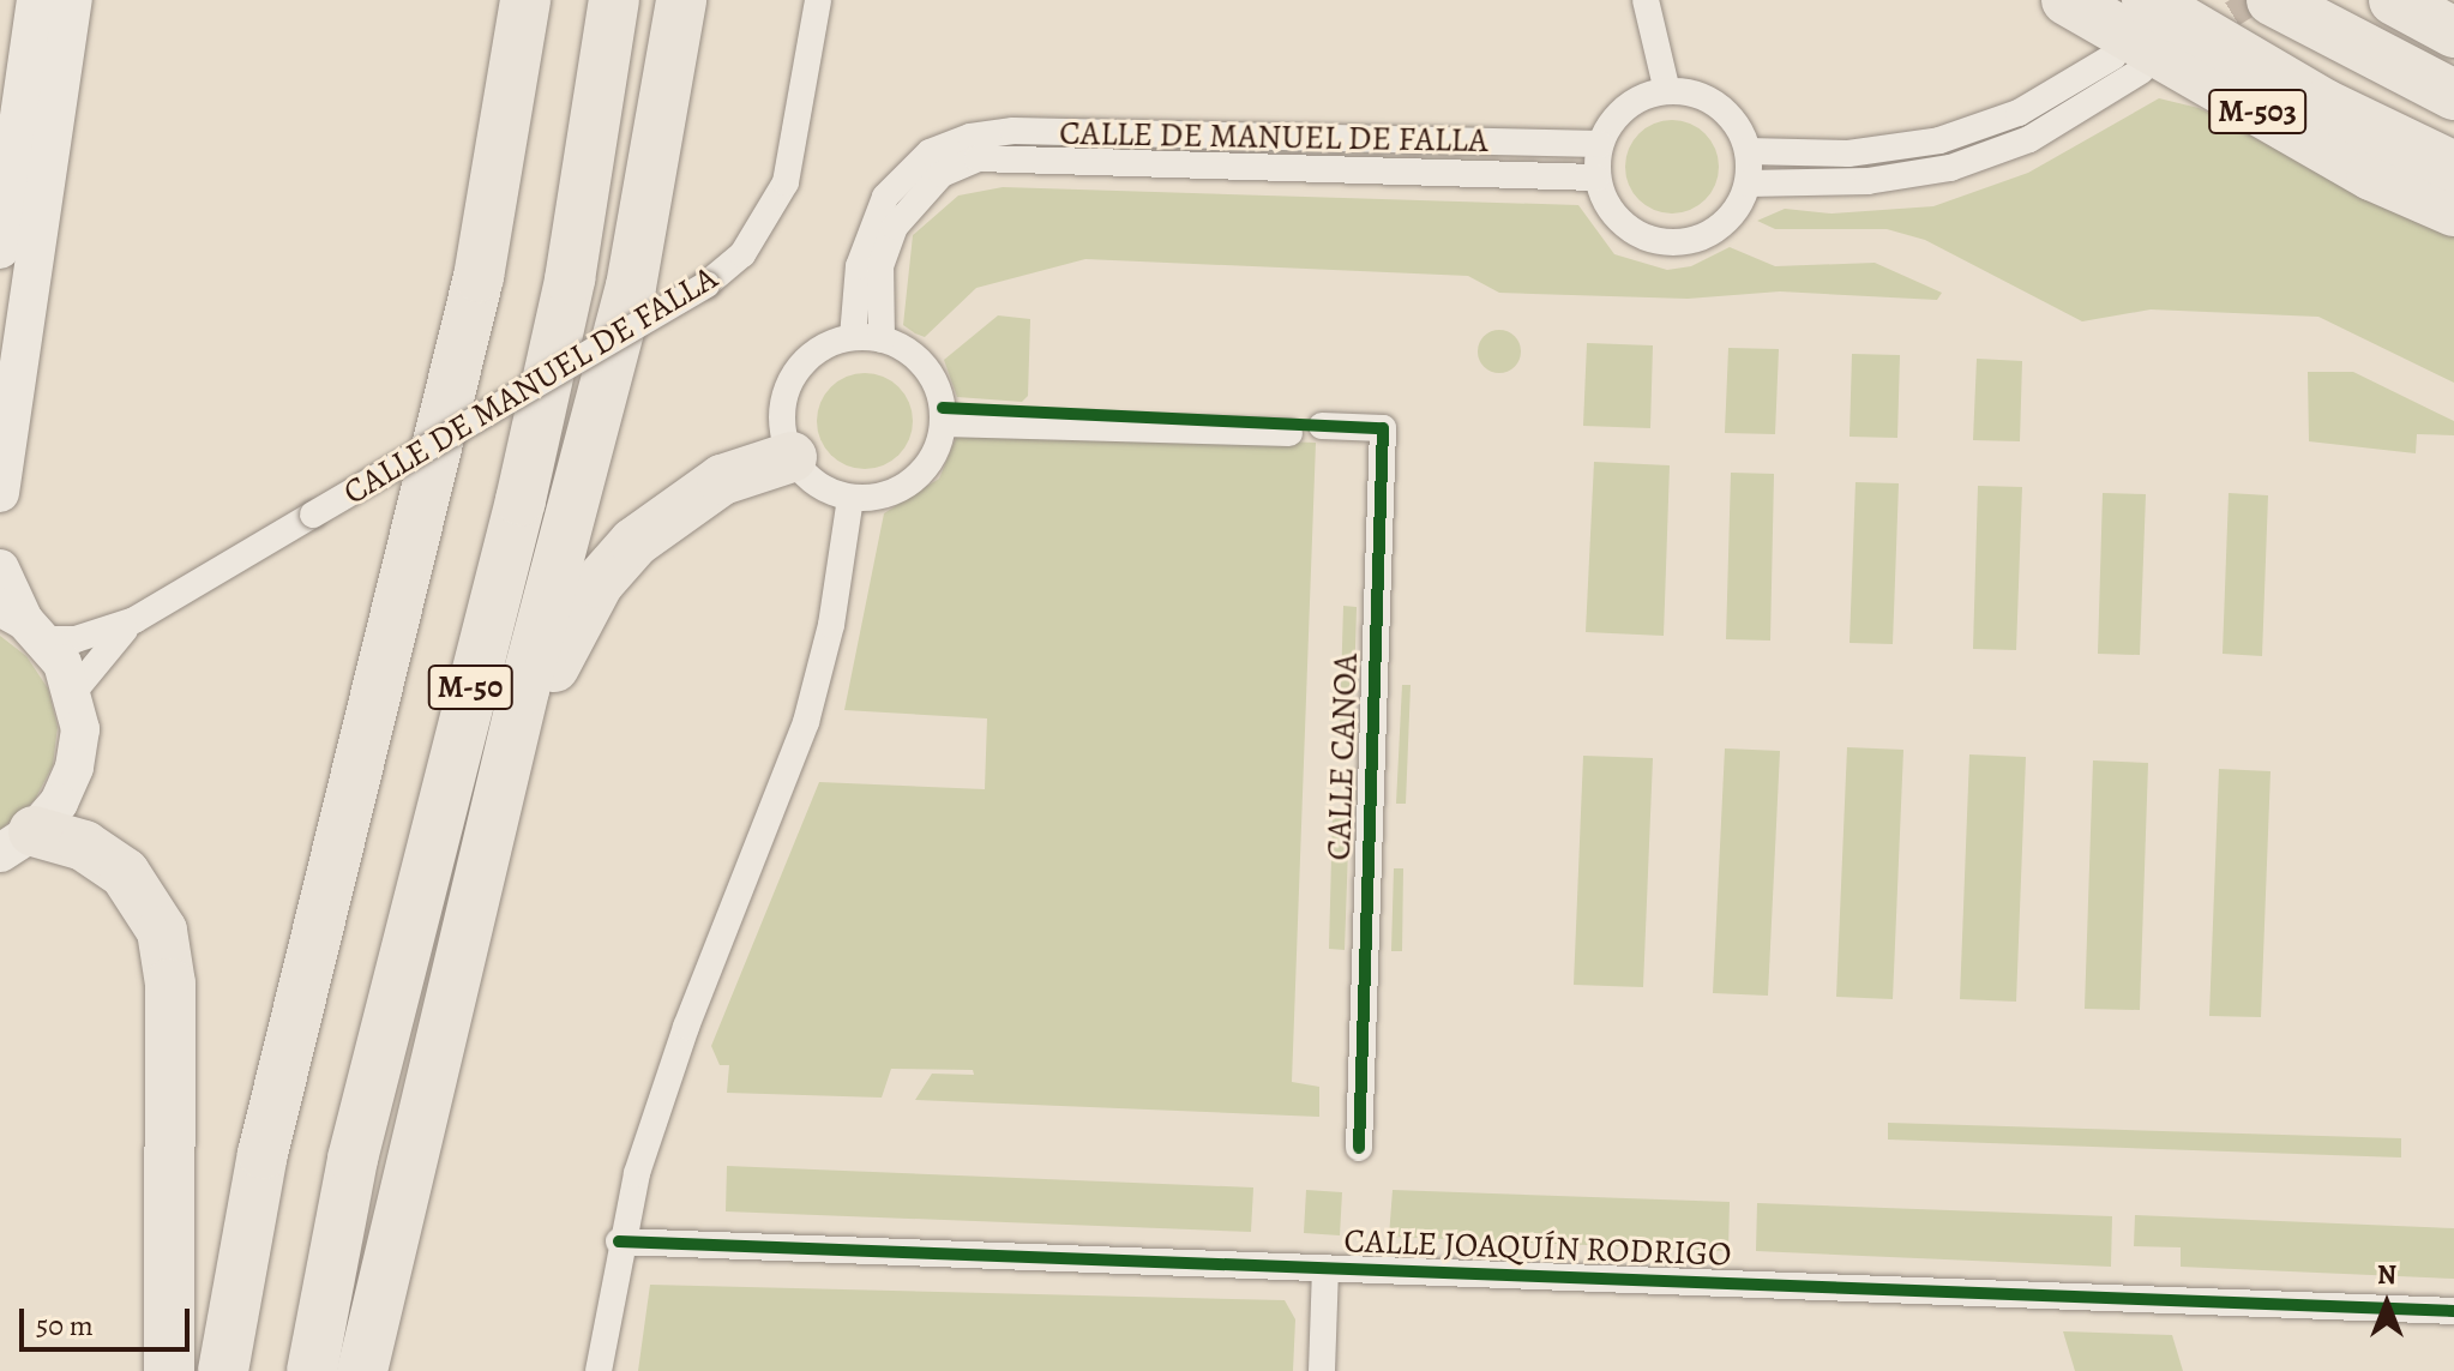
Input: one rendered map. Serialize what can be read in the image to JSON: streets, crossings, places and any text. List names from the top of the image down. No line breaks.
{"streets":{"highway":["M-503","M-50"],"street":["CALLE DE MANUEL DE FALLA","CALLE CANOA","CALLE JOAQUÍN RODRIGO"]},"scale_bar":"50 m","north":"top"}
